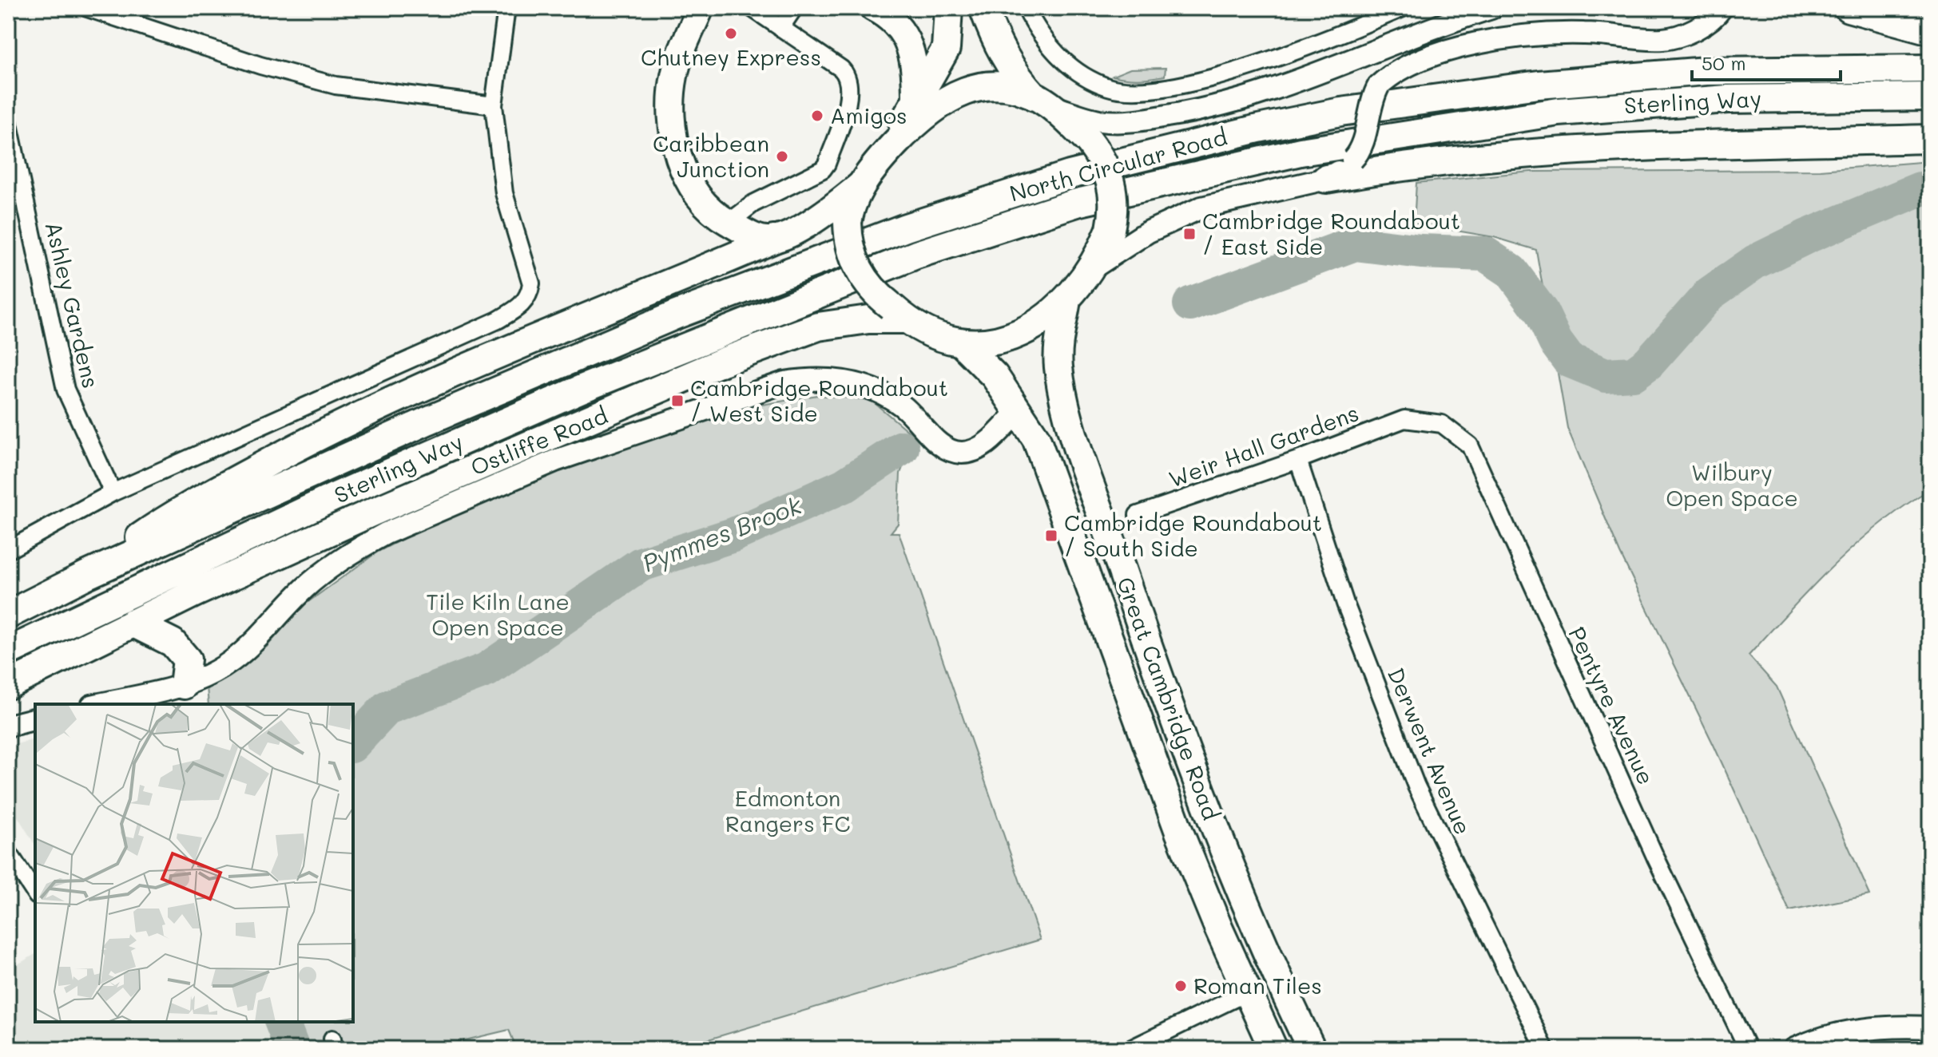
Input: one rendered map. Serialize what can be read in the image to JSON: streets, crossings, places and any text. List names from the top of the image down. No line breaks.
{"streets":{"highway":["Sterling Way","North Circular Road","Great Cambridge Road"],"street":["Ashley Gardens","Ostliffe Road","Weir Hall Gardens","Pentyre Avenue","Derwent Avenue"]},"crossings":[["Sterling Way","North Circular Road"],["Ostliffe Road","Great Cambridge Road"],["Weir Hall Gardens","Pentyre Avenue"],["Weir Hall Gardens","Derwent Avenue"]],"water":["Pymmes Brook"],"parks":["Wilbury Open Space","Tile Kiln Lane Open Space","Edmonton Rangers FC"],"places":{"other":["Chutney Express","Amigos","Caribbean Junction","Roman Tiles"],"transit":["Cambridge Roundabout / East Side","Cambridge Roundabout / West Side","Cambridge Roundabout / South Side"]},"scale_bar":"50 m"}
